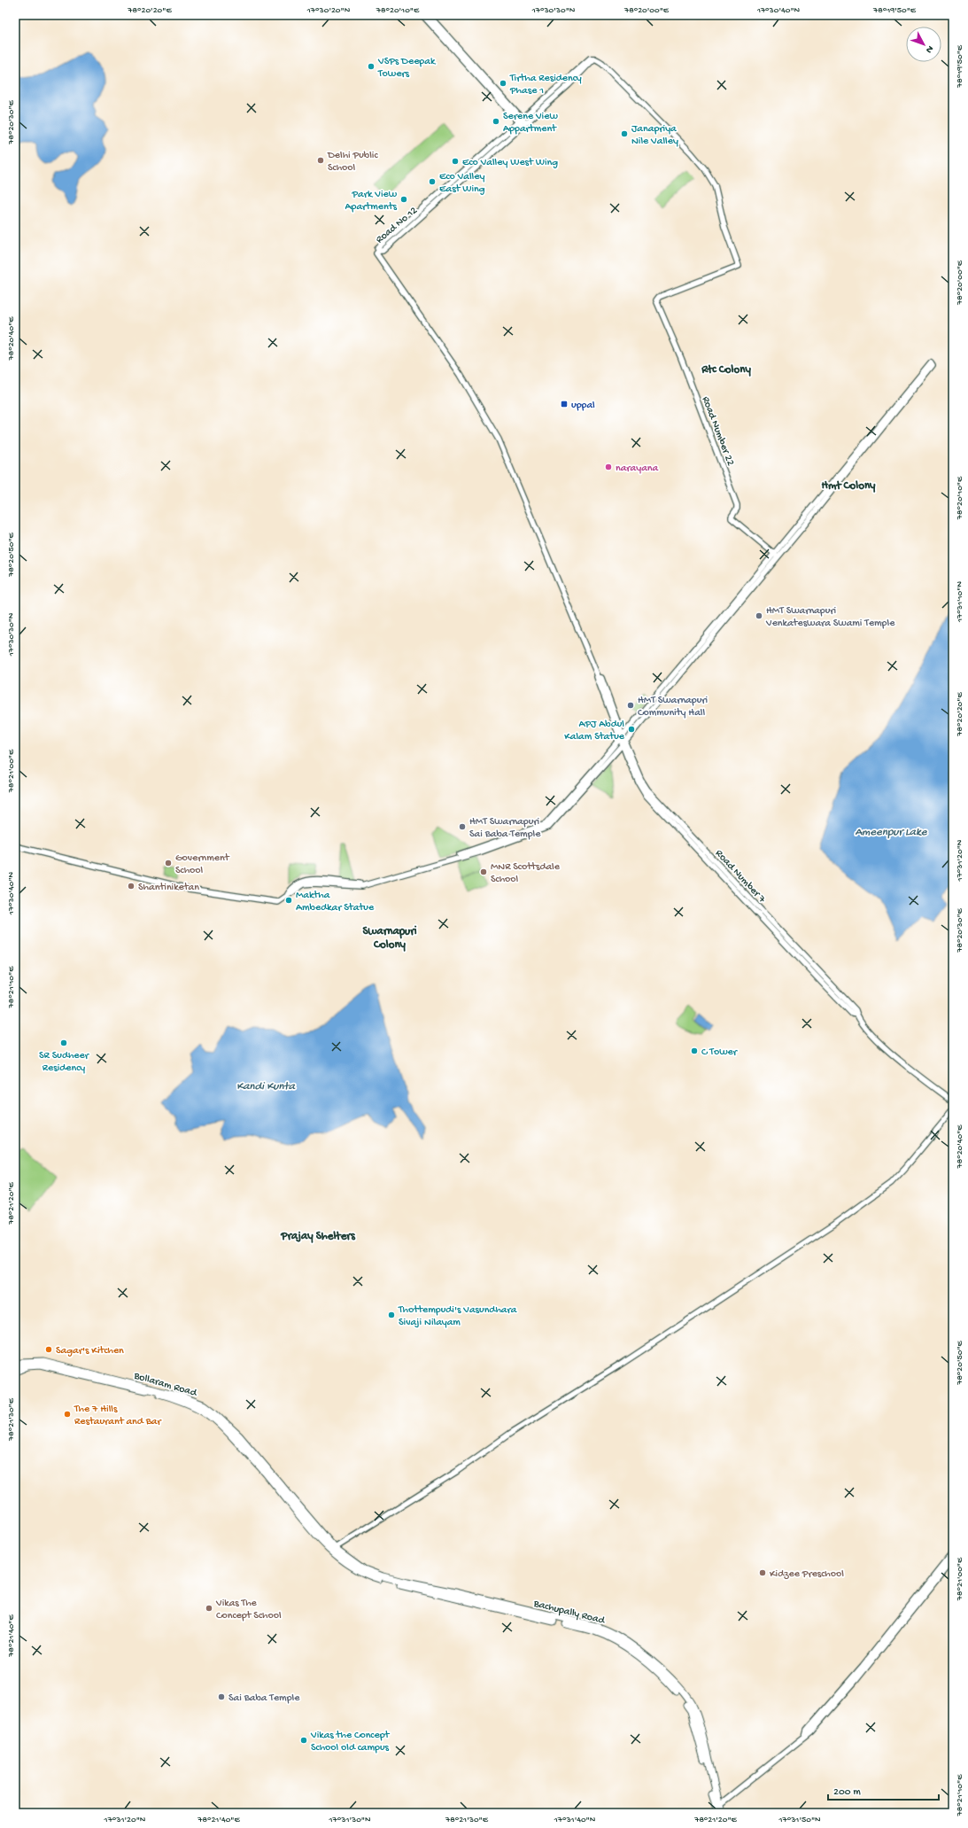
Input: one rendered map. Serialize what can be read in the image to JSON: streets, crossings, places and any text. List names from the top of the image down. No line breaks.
{"streets":{"main road":["Bollaram Road","Bachupally Road"],"street":["Road No 12","Road Number 22","Road Number 7"]},"crossings":[["Road No 12","Road Number 22"],["Road No 12","Road Number 7"],["Bollaram Road","Bachupally Road"]],"districts":["Rtc Colony","Hmt Colony","Swarnapuri Colony","Prajay Shelters"],"water":["Ameenpur Lake","Kandi Kunta"],"places":{"other":["VSPs Deepak Towers","Tirtha Residency Phase 1","Serene View Appartment","Janapriya Nile Valley","Delhi Public School","Eco Valley West Wing","Eco Valley East Wing","Park View Apartments","narayana","HMT Swarnapuri Venkateswara Swami Temple","HMT Swarnapuri Community Hall","APJ Abdul Kalam Statue","HMT Swarnapuri Sai Baba Temple","Government School","MNR Scottsdale School","Shantiniketan","Maktha Ambedkar Statue","SR Sudheer Residency","C Tower","Thottempudi's Vasundhara Sivaji Nilayam","Sagar's Kitchen","The 7 Hills Restaurant and Bar","Kidzee Preschool","Vikas The Concept School","Sai Baba Temple","Vikas the Concept School old campus"],"transit":["uppal"]},"scale_bar":"200 m","north":"bottom right","coordinates":["78°20'20\"E","17°30'20\"N","78°20'10\"E","17°30'30\"N","78°20'00\"E","17°30'40\"N","78°19'50\"E","78°20'30\"E","78°20'40\"E","78°20'50\"E","17°31'10\"N","78°21'00\"E","17°31'20\"N","78°21'10\"E","78°21'20\"E","78°21'30\"E","78°21'40\"E","17°31'30\"N","17°31'40\"N","17°31'50\"N"]}
